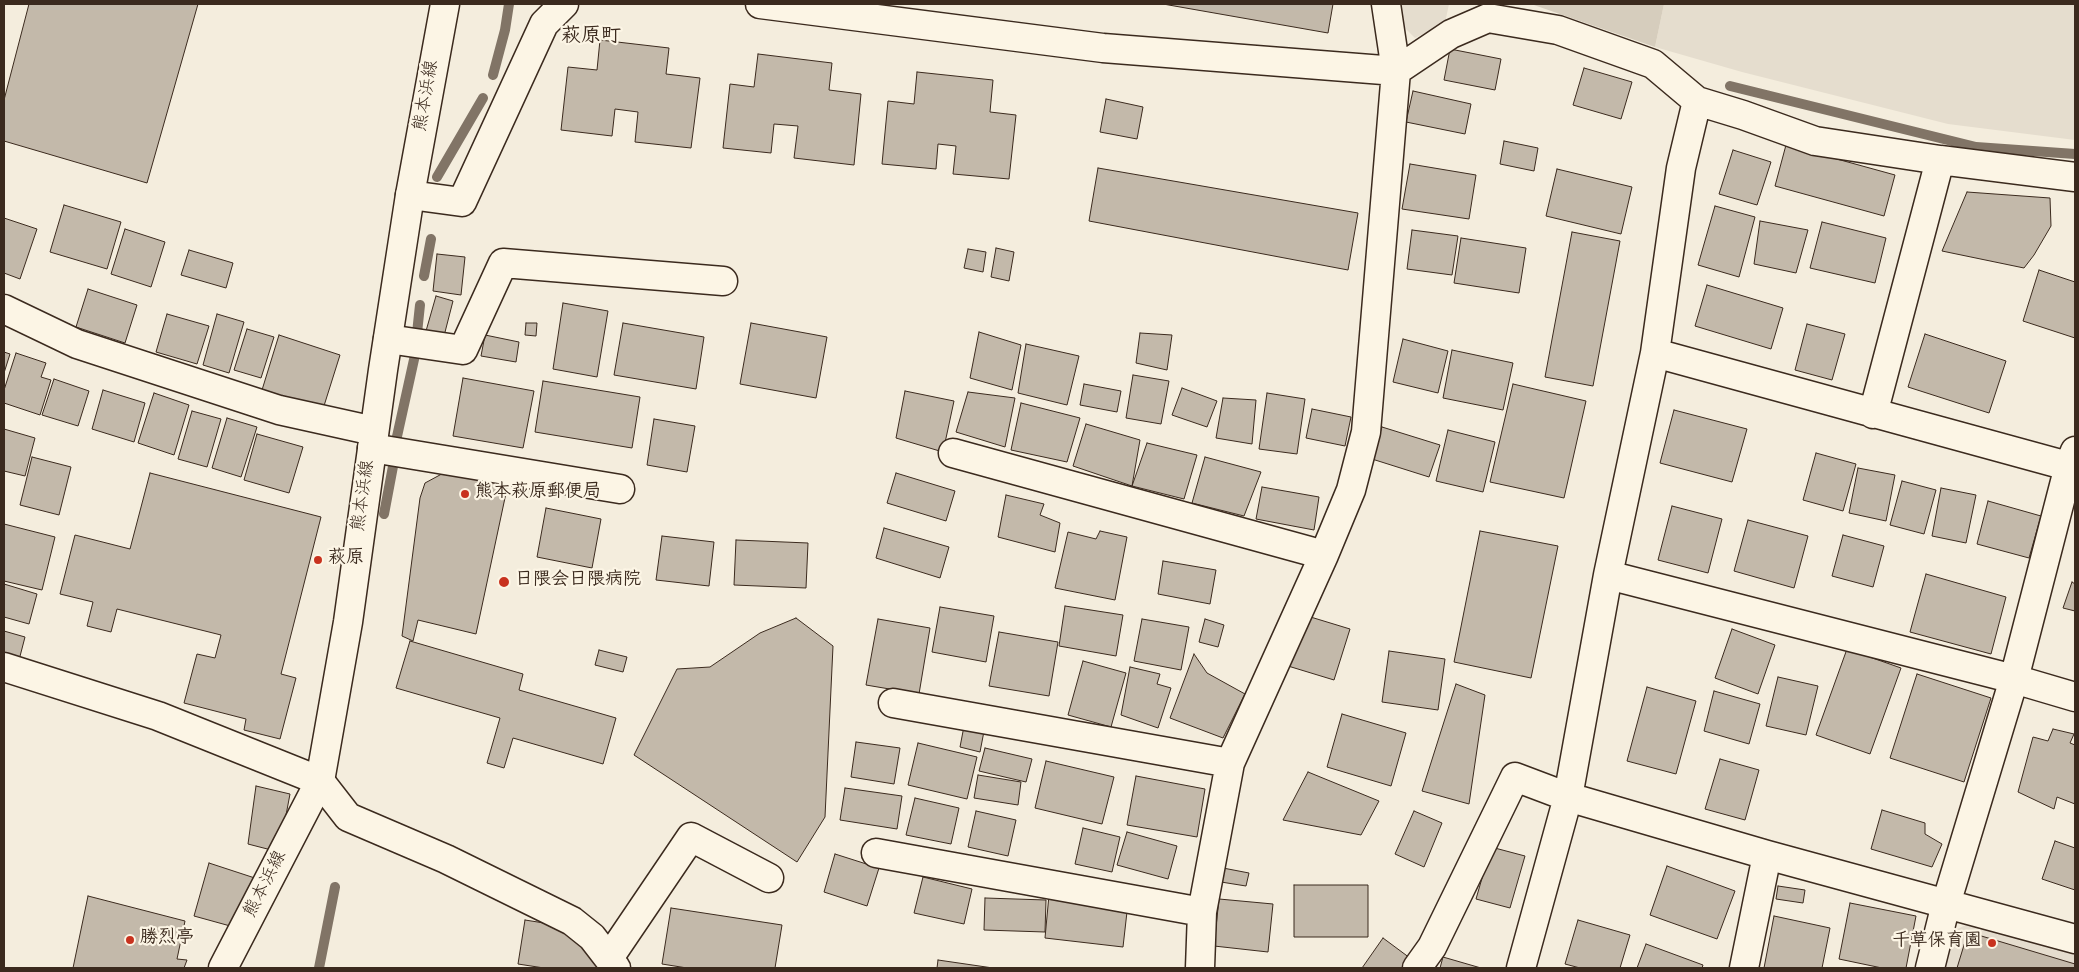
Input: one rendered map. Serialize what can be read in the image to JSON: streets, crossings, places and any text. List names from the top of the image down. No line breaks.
{"streets":{"street":["熊本浜線"]},"districts":["萩原町"],"places":["熊本萩原郵便局","萩原","日隈会日隈病院","勝烈亭","千草保育園"]}
